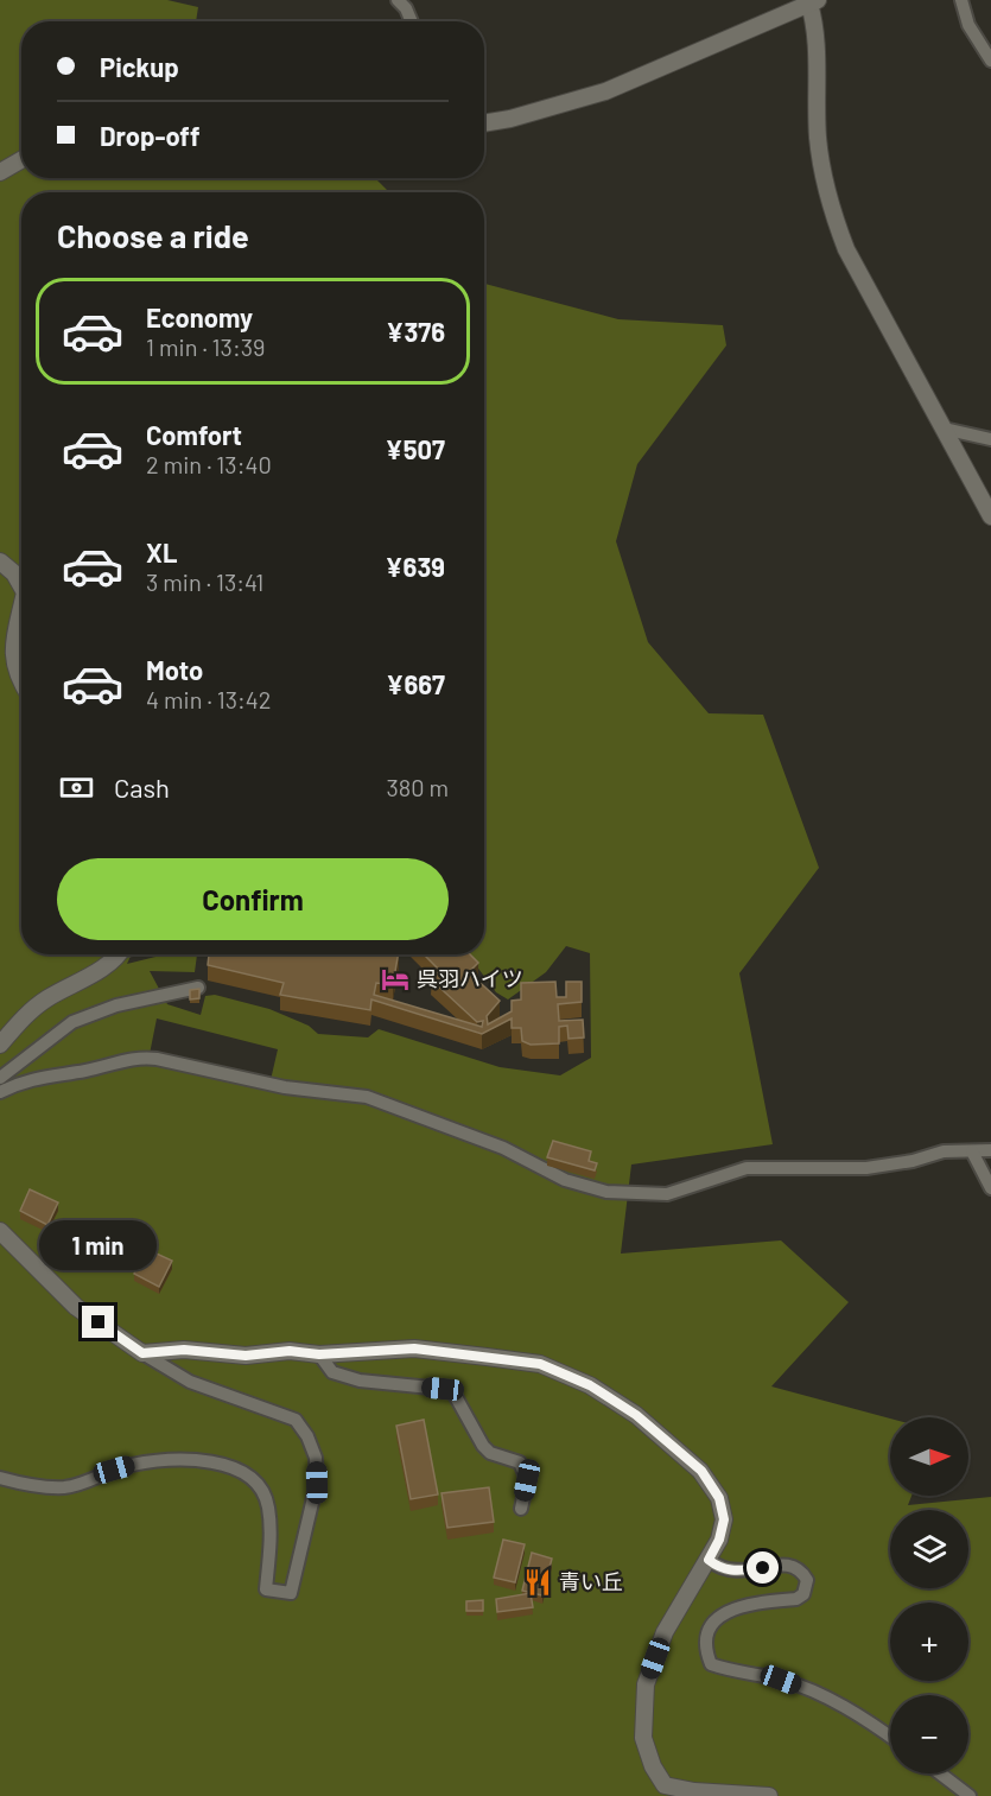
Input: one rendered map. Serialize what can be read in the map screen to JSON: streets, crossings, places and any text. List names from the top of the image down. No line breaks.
{"places":{"hotel":["呉羽ハイツ"],"restaurant":["青い丘"]},"north":"right","page":{"banner":["Pickup","Drop-off"],"heading":"Choose a ride","list":[{"name":"Economy","note":"1 min · 13:39","value":"¥376"},{"name":"Comfort","note":"2 min · 13:40","value":"¥507"},{"name":"XL","note":"3 min · 13:41","value":"¥639"},{"name":"Moto","note":"4 min · 13:42","value":"¥667"}],"pay":["Cash","380 m"],"buttons":"Confirm","bubble":"1 min","map_buttons":["+","−"]}}
